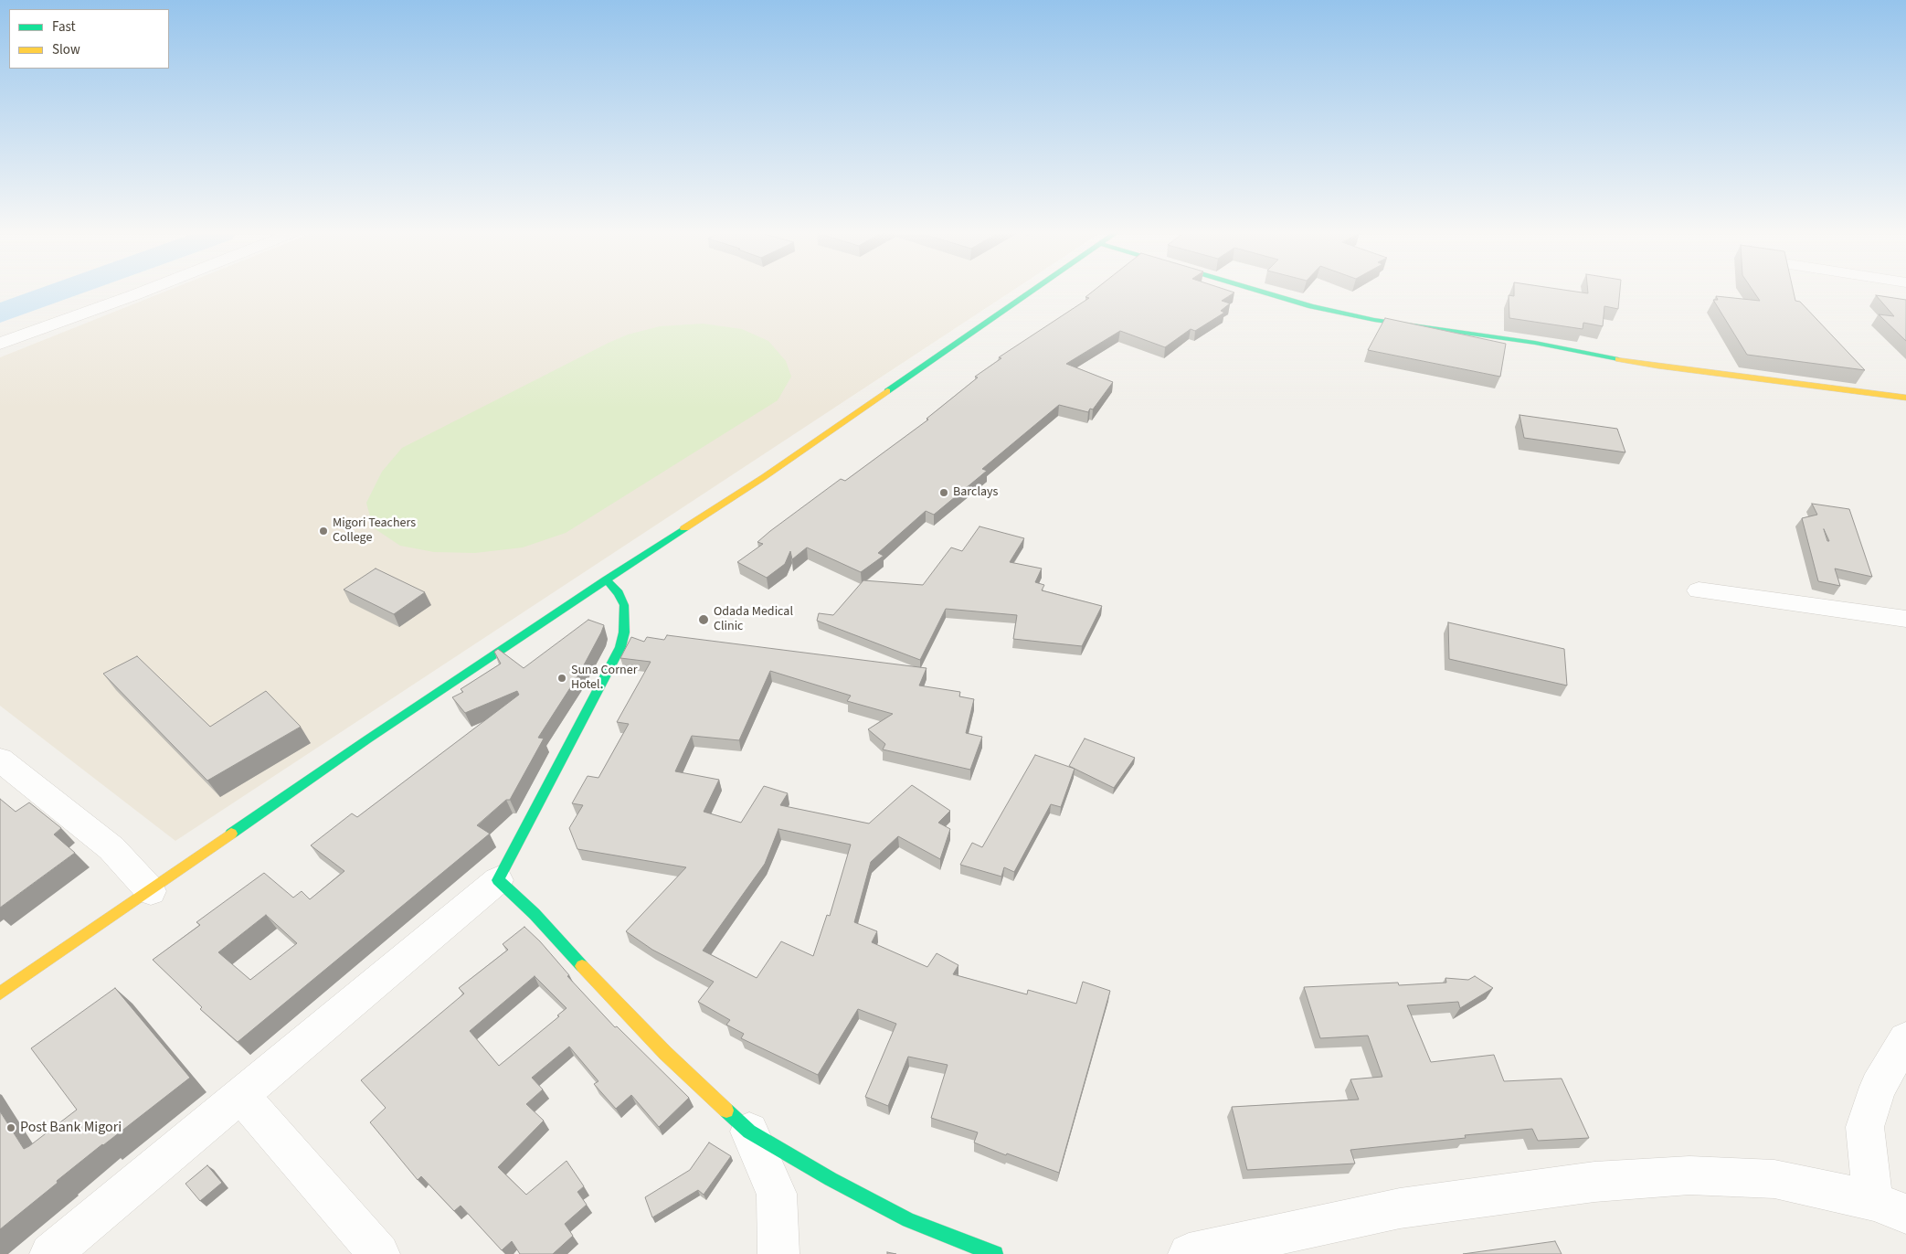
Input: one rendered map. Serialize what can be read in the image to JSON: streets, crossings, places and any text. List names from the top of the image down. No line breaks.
{"places":["Barclays","Migori Teachers College","Odada Medical Clinic","Suna Corner Hotel.","Post Bank Migori"],"legend":["Fast","Slow"]}
